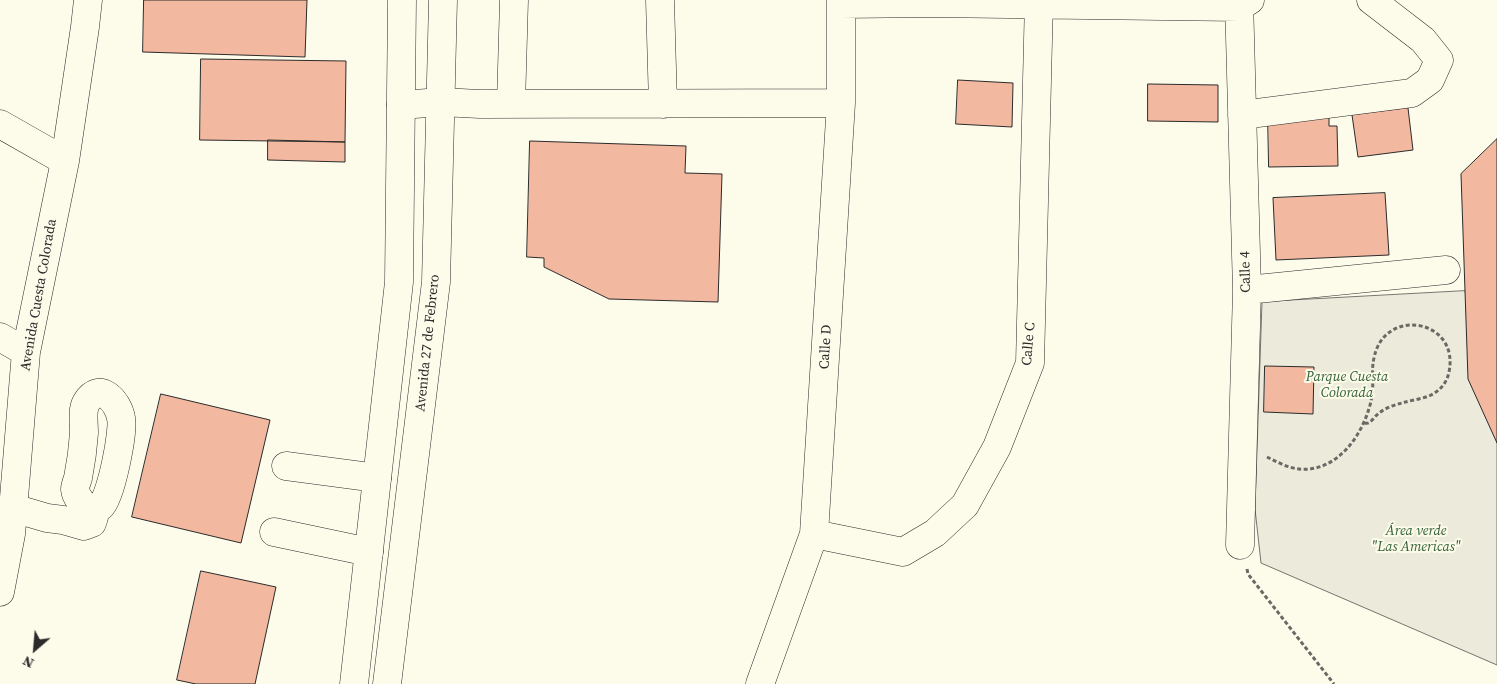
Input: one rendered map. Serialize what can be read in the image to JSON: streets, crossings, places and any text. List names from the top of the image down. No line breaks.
{"streets":{"street":["Calle 4","Avenida Cuesta Colorada","Avenida 27 de Febrero","Calle C","Calle D"]},"crossings":[["Calle C","Calle D"]],"parks":["Parque Cuesta Colorada","Área verde \"Las Americas\""],"north":"bottom left"}
